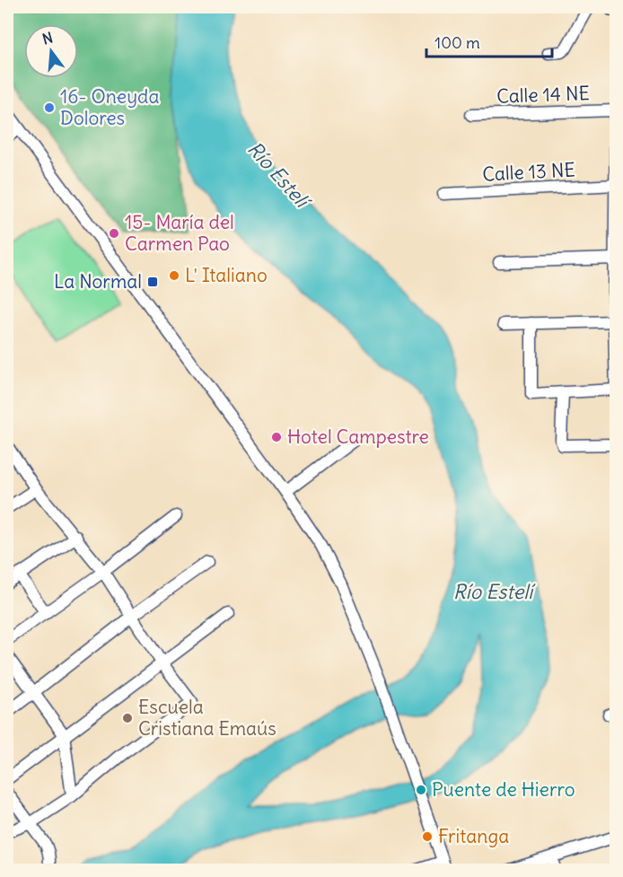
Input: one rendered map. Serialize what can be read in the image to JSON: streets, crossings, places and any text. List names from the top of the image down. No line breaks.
{"streets":{"street":["Calle 14 NE","Calle 13 NE"]},"water":["Río Estelí"],"places":{"other":["16- Oneyda Dolores","15- María del Carmen Pao","L' Italiano","Hotel Campestre","Escuela Cristiana Emaús","Puente de Hierro","Fritanga"],"transit":["La Normal"]},"scale_bar":"100 m","north":"top"}
